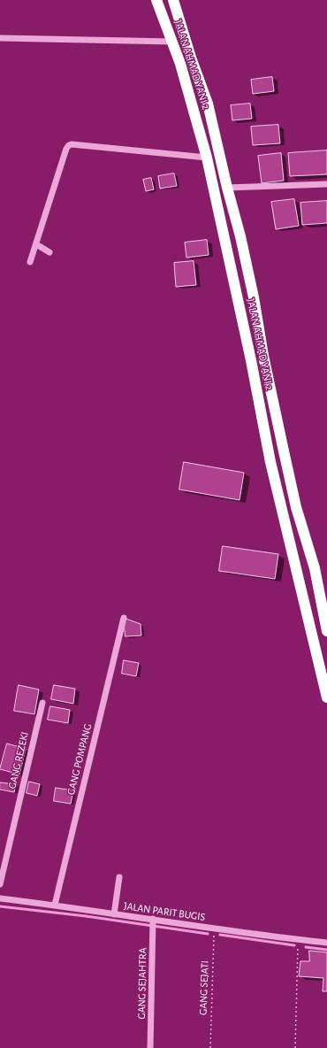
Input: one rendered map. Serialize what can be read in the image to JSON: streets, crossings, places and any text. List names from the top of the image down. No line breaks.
{"streets":{"highway":["JALAN AHMAD YANI 2"],"street":["GANG POMPANG","GANG REZEKI","JALAN PARIT BUGIS","GANG SEJAHTRA"],"path":["GANG SEJATI"]},"crossings":[["GANG POMPANG","JALAN PARIT BUGIS"],["JALAN PARIT BUGIS","GANG SEJAHTRA"],["JALAN PARIT BUGIS","GANG SEJATI"]]}
